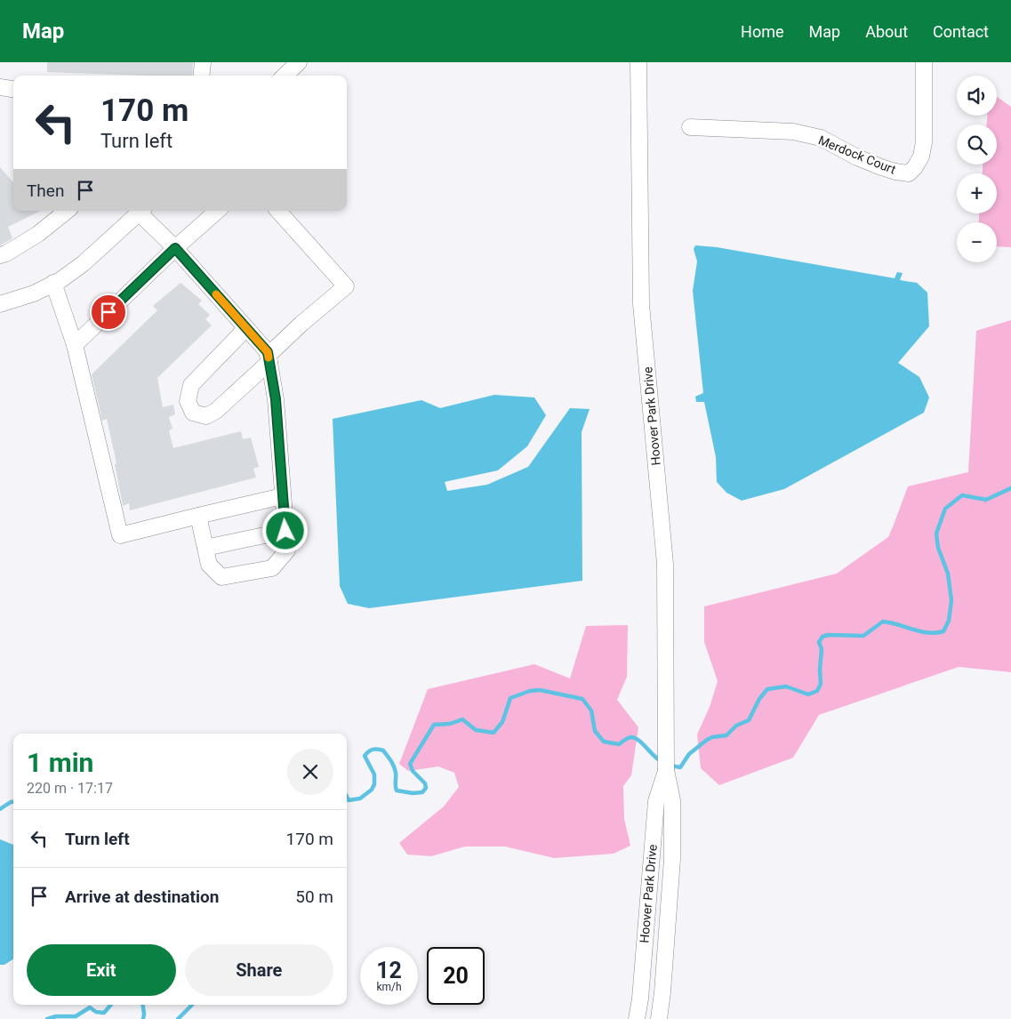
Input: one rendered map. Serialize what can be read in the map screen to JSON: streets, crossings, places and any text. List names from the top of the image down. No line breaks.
{"streets":{"street":["Merdock Court","Hoover Park Drive"]},"page":{"header":"Map","nav":["Home","Map","About","Contact"],"map_buttons":["+","−"],"turn":["170 m","Turn left"],"then":"Then","heading":["1 min","220 m · 17:17"],"list":[{"name":"Turn left","value":"170 m"},{"name":"Arrive at destination","value":"50 m"}],"buttons":["Exit","Share"],"speed":"12 km/h","limit":"20"}}
